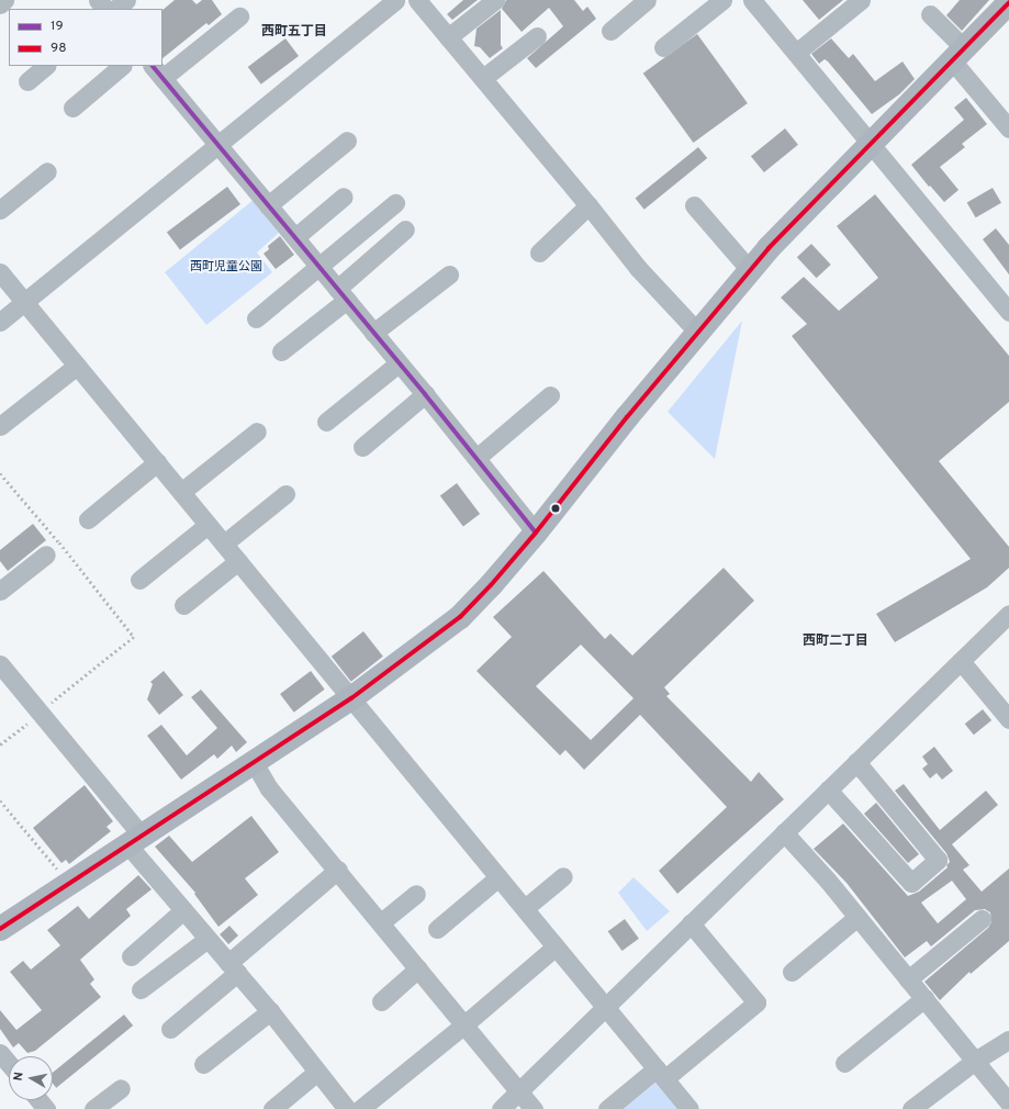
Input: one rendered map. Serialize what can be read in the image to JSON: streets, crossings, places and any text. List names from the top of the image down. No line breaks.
{"districts":["西町五丁目","西町二丁目"],"parks":["西町児童公園"],"lines":["transit line 98","transit line 19"],"legend":["19","98"],"north":"left"}
